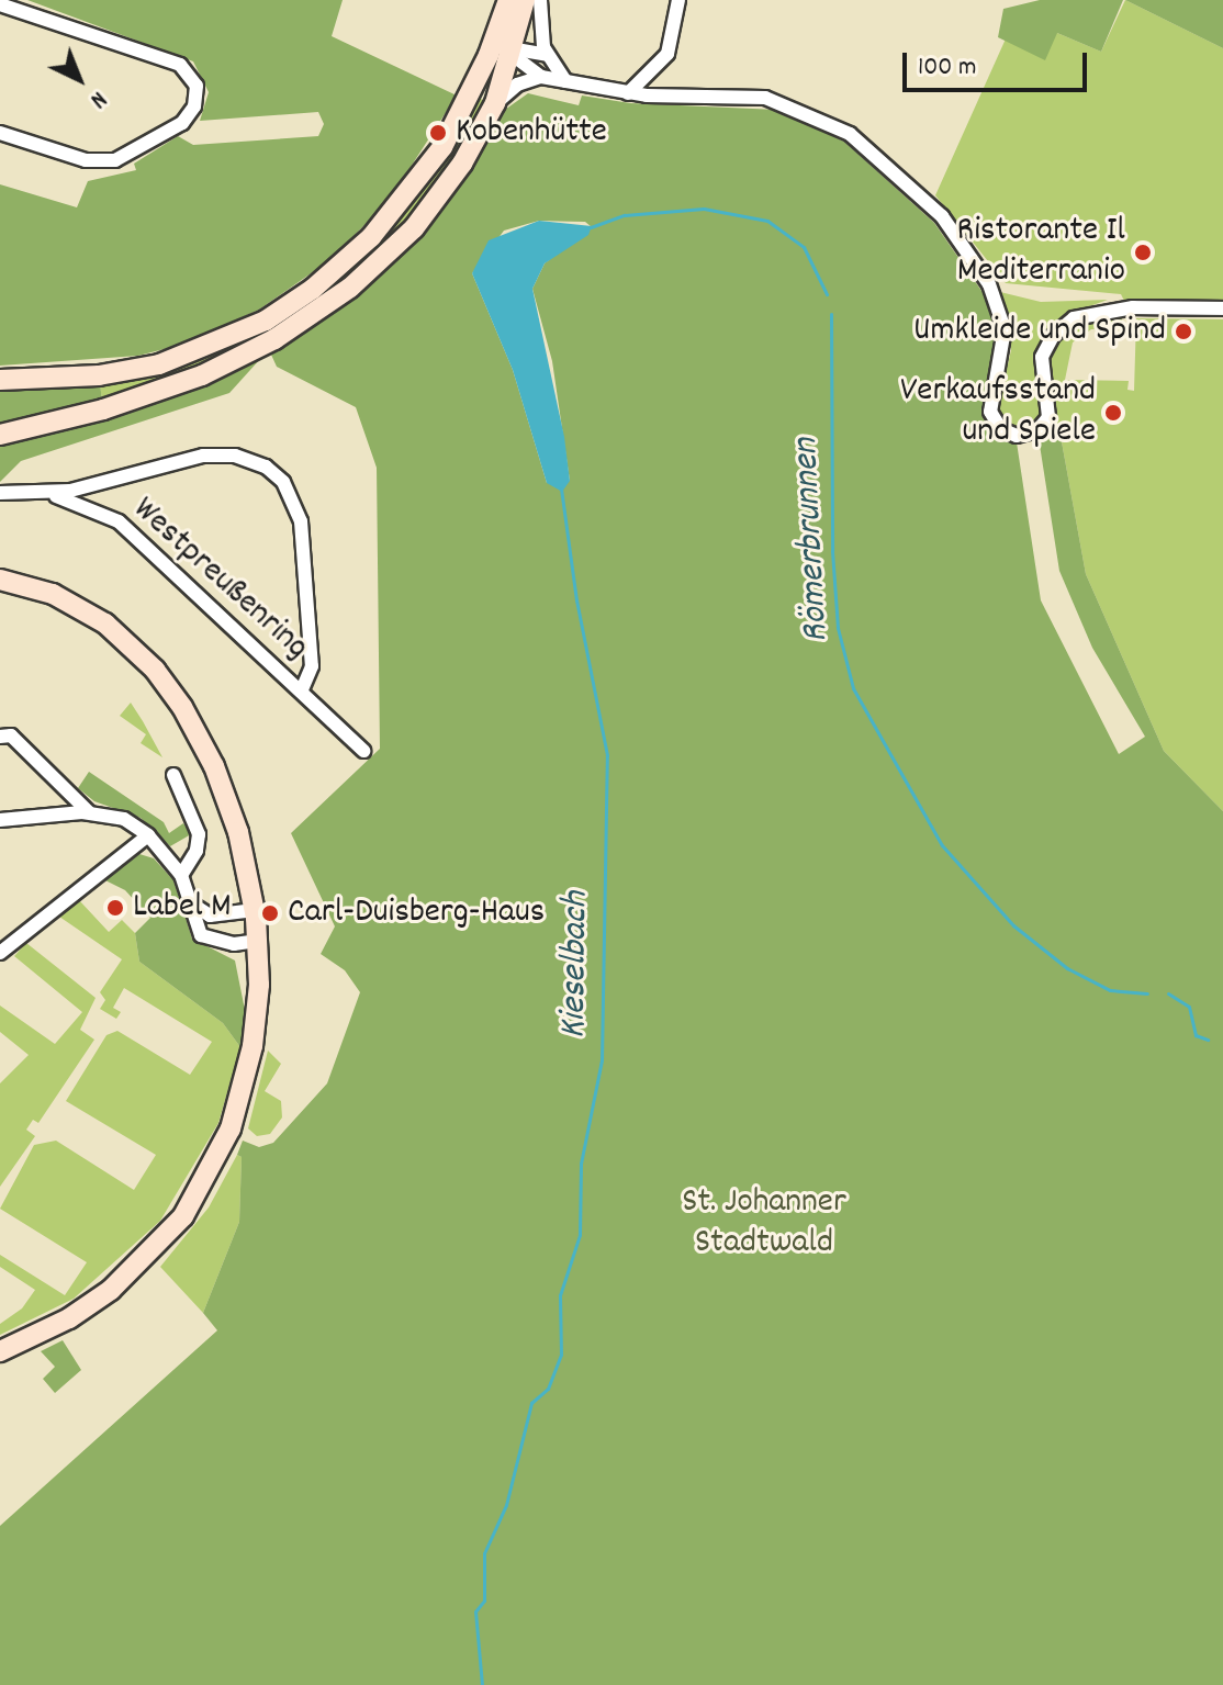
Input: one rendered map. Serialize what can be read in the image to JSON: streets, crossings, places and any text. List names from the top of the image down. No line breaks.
{"streets":{"street":["Westpreußenring"]},"water":["Römerbrunnen","Kieselbach"],"parks":["St. Johanner Stadtwald"],"places":["Kobenhütte","Ristorante Il Mediterranio","Umkleide und Spind","Verkaufsstand und Spiele","Label M","Carl-Duisberg-Haus"],"scale_bar":"100 m","north":"bottom right"}
